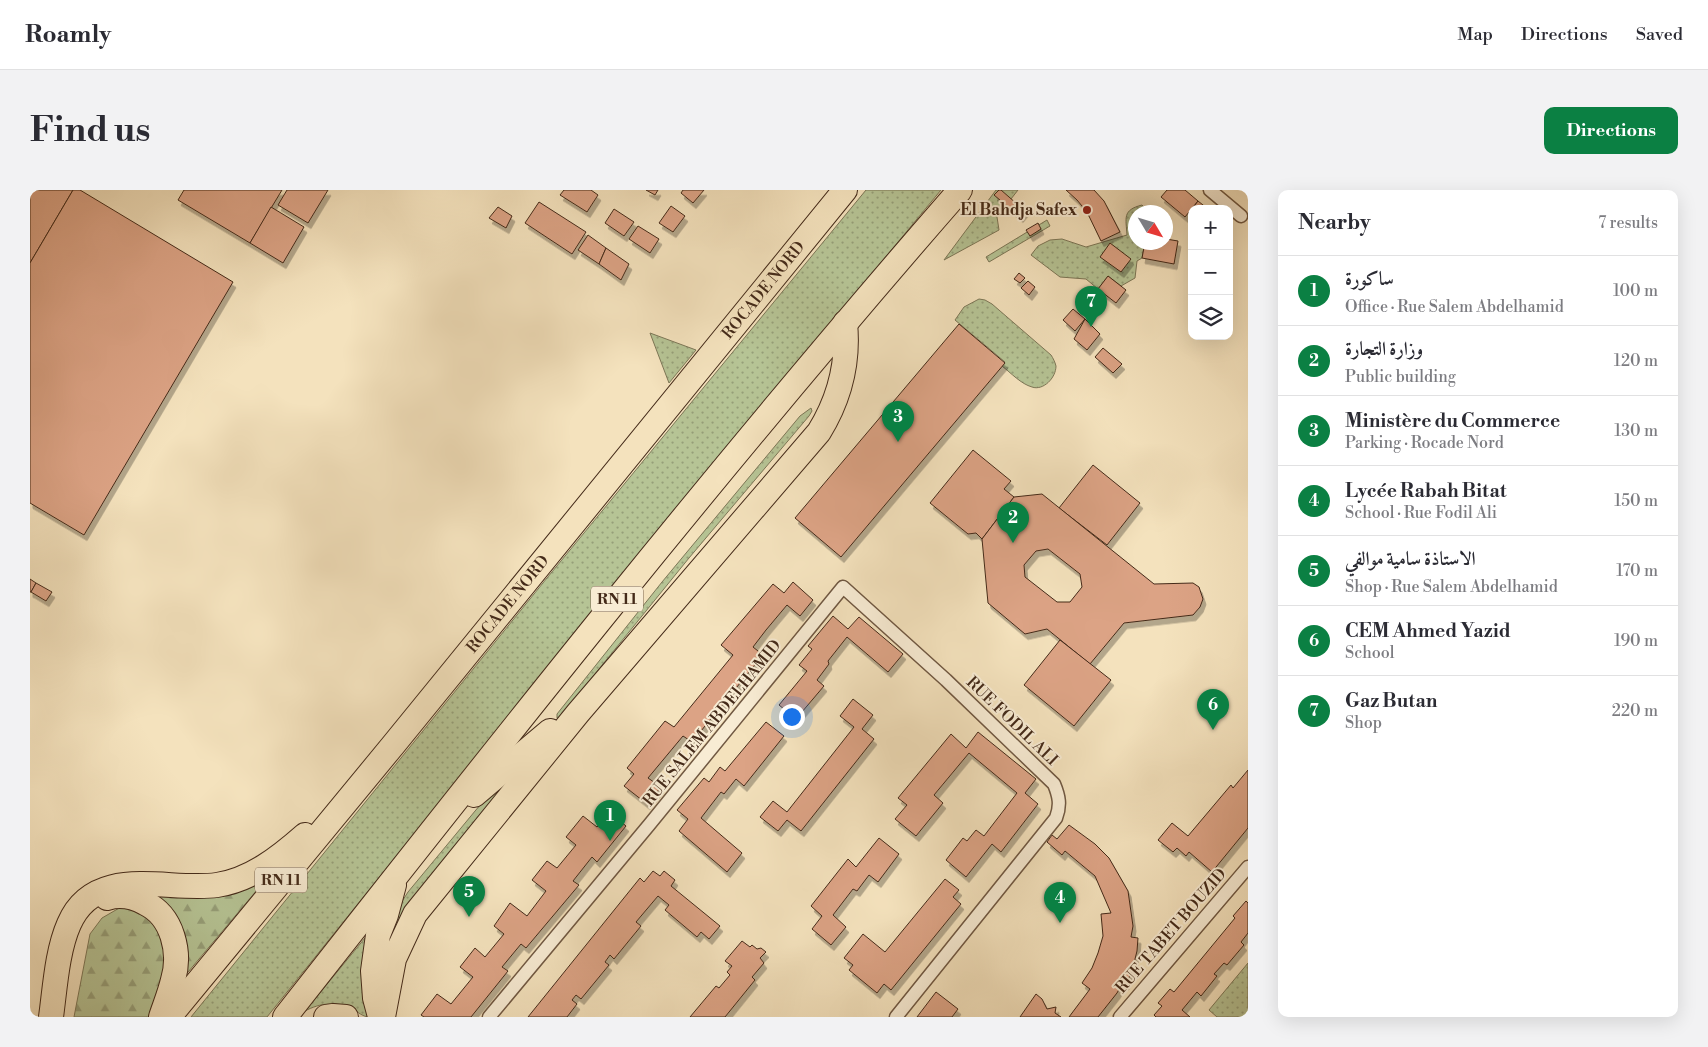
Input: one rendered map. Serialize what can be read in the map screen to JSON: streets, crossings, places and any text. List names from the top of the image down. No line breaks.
{"streets":{"highway":["ROCADE NORD","RN 11"],"street":["RUE FODIL ALI","RUE SALEM ABDELHAMID","RUE TABET BOUZID"]},"crossings":[["RUE FODIL ALI","RUE SALEM ABDELHAMID"]],"places":["El Bahdja Safex"],"north":"bottom right","page":{"header":"Roamly","nav":["Map","Directions","Saved"],"buttons":"Directions","title":"Find us","heading":["Nearby","7 results"],"map_buttons":["+","−"],"list":[{"mark":"1","name":"ساكورة","note":"Office · Rue Salem Abdelhamid","value":"100 m"},{"mark":"2","name":"وزارة التجارة","note":"Public building","value":"120 m"},{"mark":"3","name":"Ministère du Commerce","note":"Parking · Rocade Nord","value":"130 m"},{"mark":"4","name":"Lycée Rabah Bitat","note":"School · Rue Fodil Ali","value":"150 m"},{"mark":"5","name":"الاستاذة سامية موالفي","note":"Shop · Rue Salem Abdelhamid","value":"170 m"},{"mark":"6","name":"CEM Ahmed Yazid","note":"School","value":"190 m"},{"mark":"7","name":"Gaz Butan","note":"Shop","value":"220 m"}],"pins":["7","3","2","6","1","5","4"]}}
